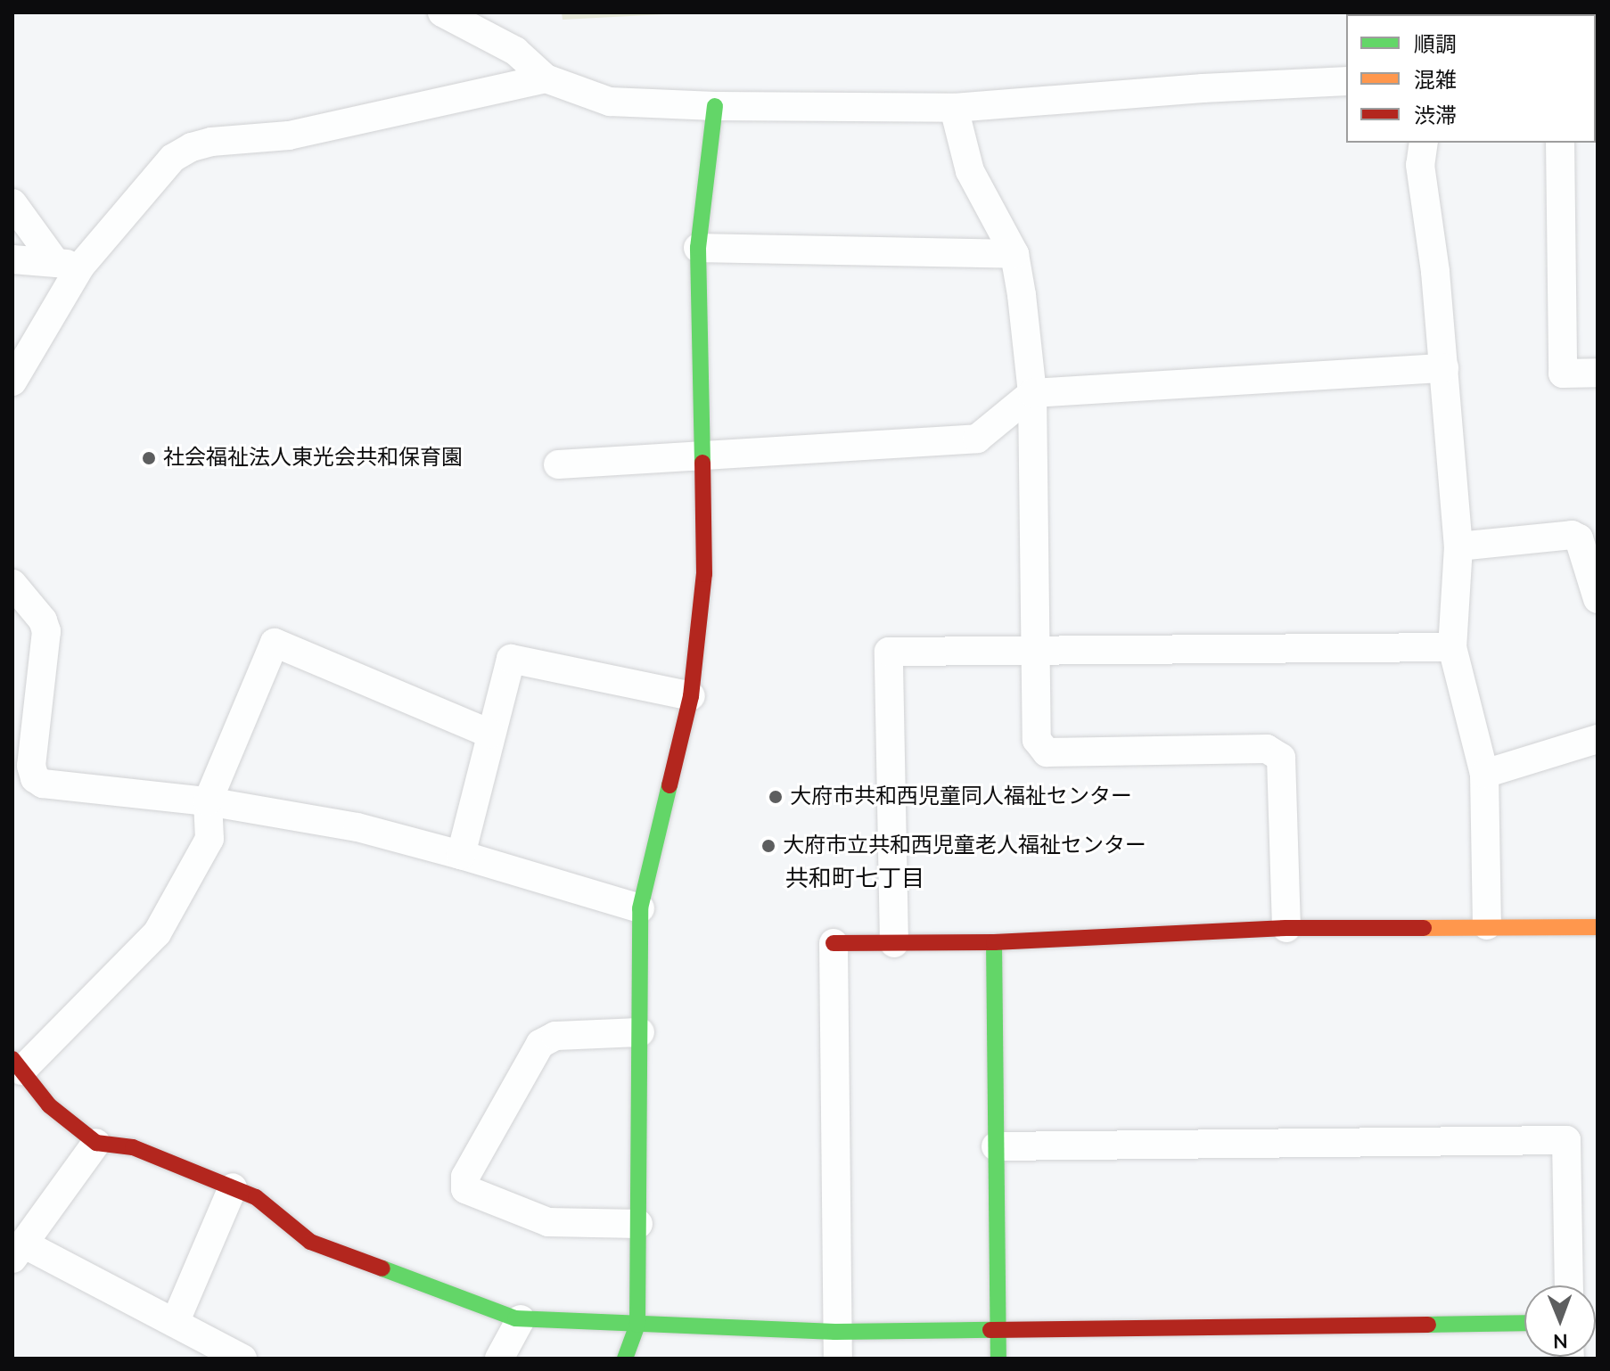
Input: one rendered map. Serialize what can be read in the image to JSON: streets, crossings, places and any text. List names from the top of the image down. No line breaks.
{"districts":["共和町七丁目"],"places":["社会福祉法人東光会共和保育園","大府市共和西児童同人福祉センター","大府市立共和西児童老人福祉センター"],"legend":["順調","混雑","渋滞"],"north":"bottom"}
